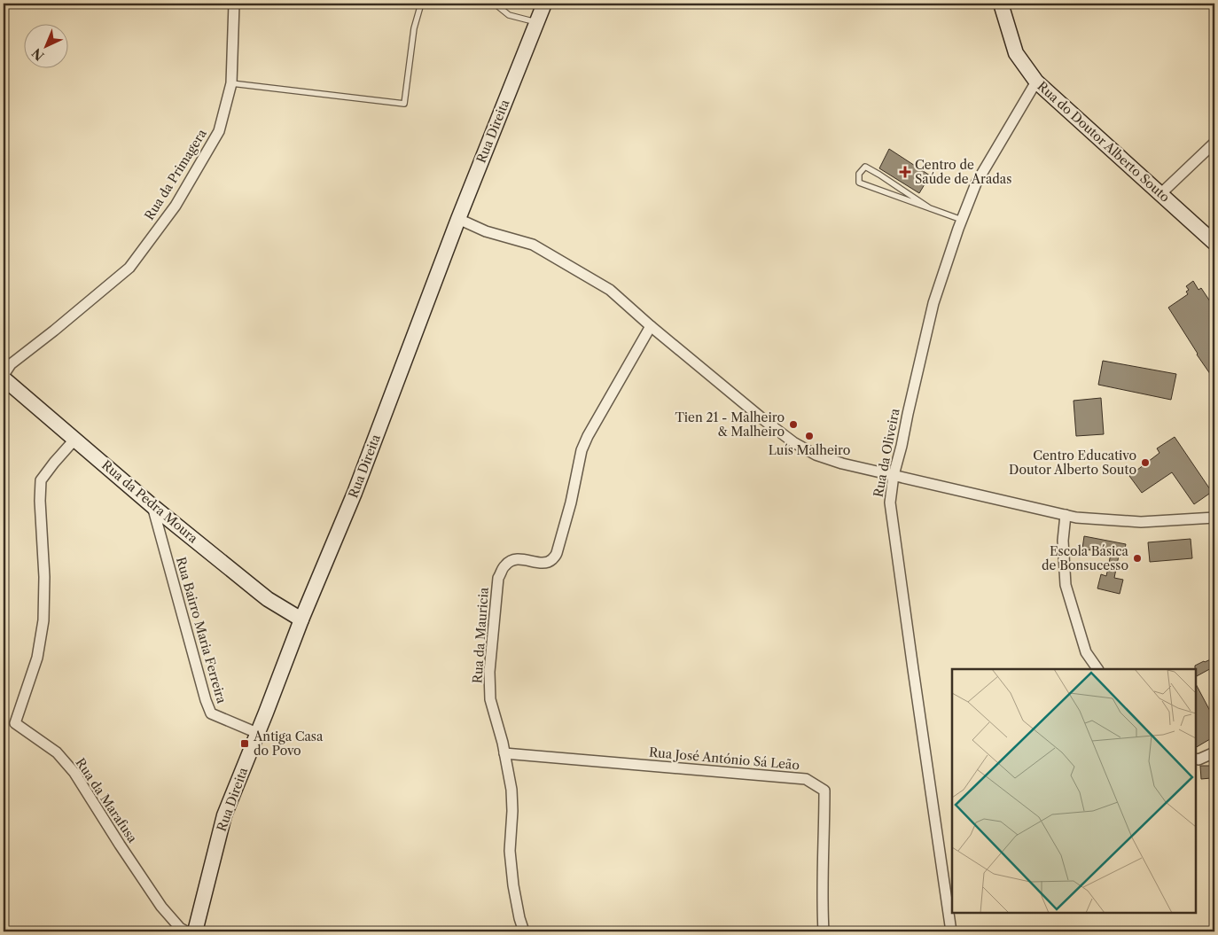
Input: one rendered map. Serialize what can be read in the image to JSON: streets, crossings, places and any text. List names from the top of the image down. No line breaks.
{"streets":{"main road":["Rua Direita","Rua do Doutor Alberto Souto","Rua da Pedra Moura"],"street":["Rua da Primagera","Rua da Oliveira","Rua Bairro Maria Ferreira","Rua da Mauricia","Rua José António Sá Leão","Rua da Marafusa"]},"crossings":[["Rua Direita","Rua da Pedra Moura"],["Rua Direita","Rua Bairro Maria Ferreira"],["Rua do Doutor Alberto Souto","Rua da Oliveira"],["Rua da Pedra Moura","Rua Bairro Maria Ferreira"],["Rua da Pedra Moura","Rua da Marafusa"],["Rua da Mauricia","Rua José António Sá Leão"]],"places":{"health":["Centro de Saúde de Aradas"],"other":["Tien 21 - Malheiro & Malheiro","Luís Malheiro","Centro Educativo Doutor Alberto Souto","Escola Básica de Bonsucesso"],"transit":["Antiga Casa do Povo"]},"north":"bottom left"}
